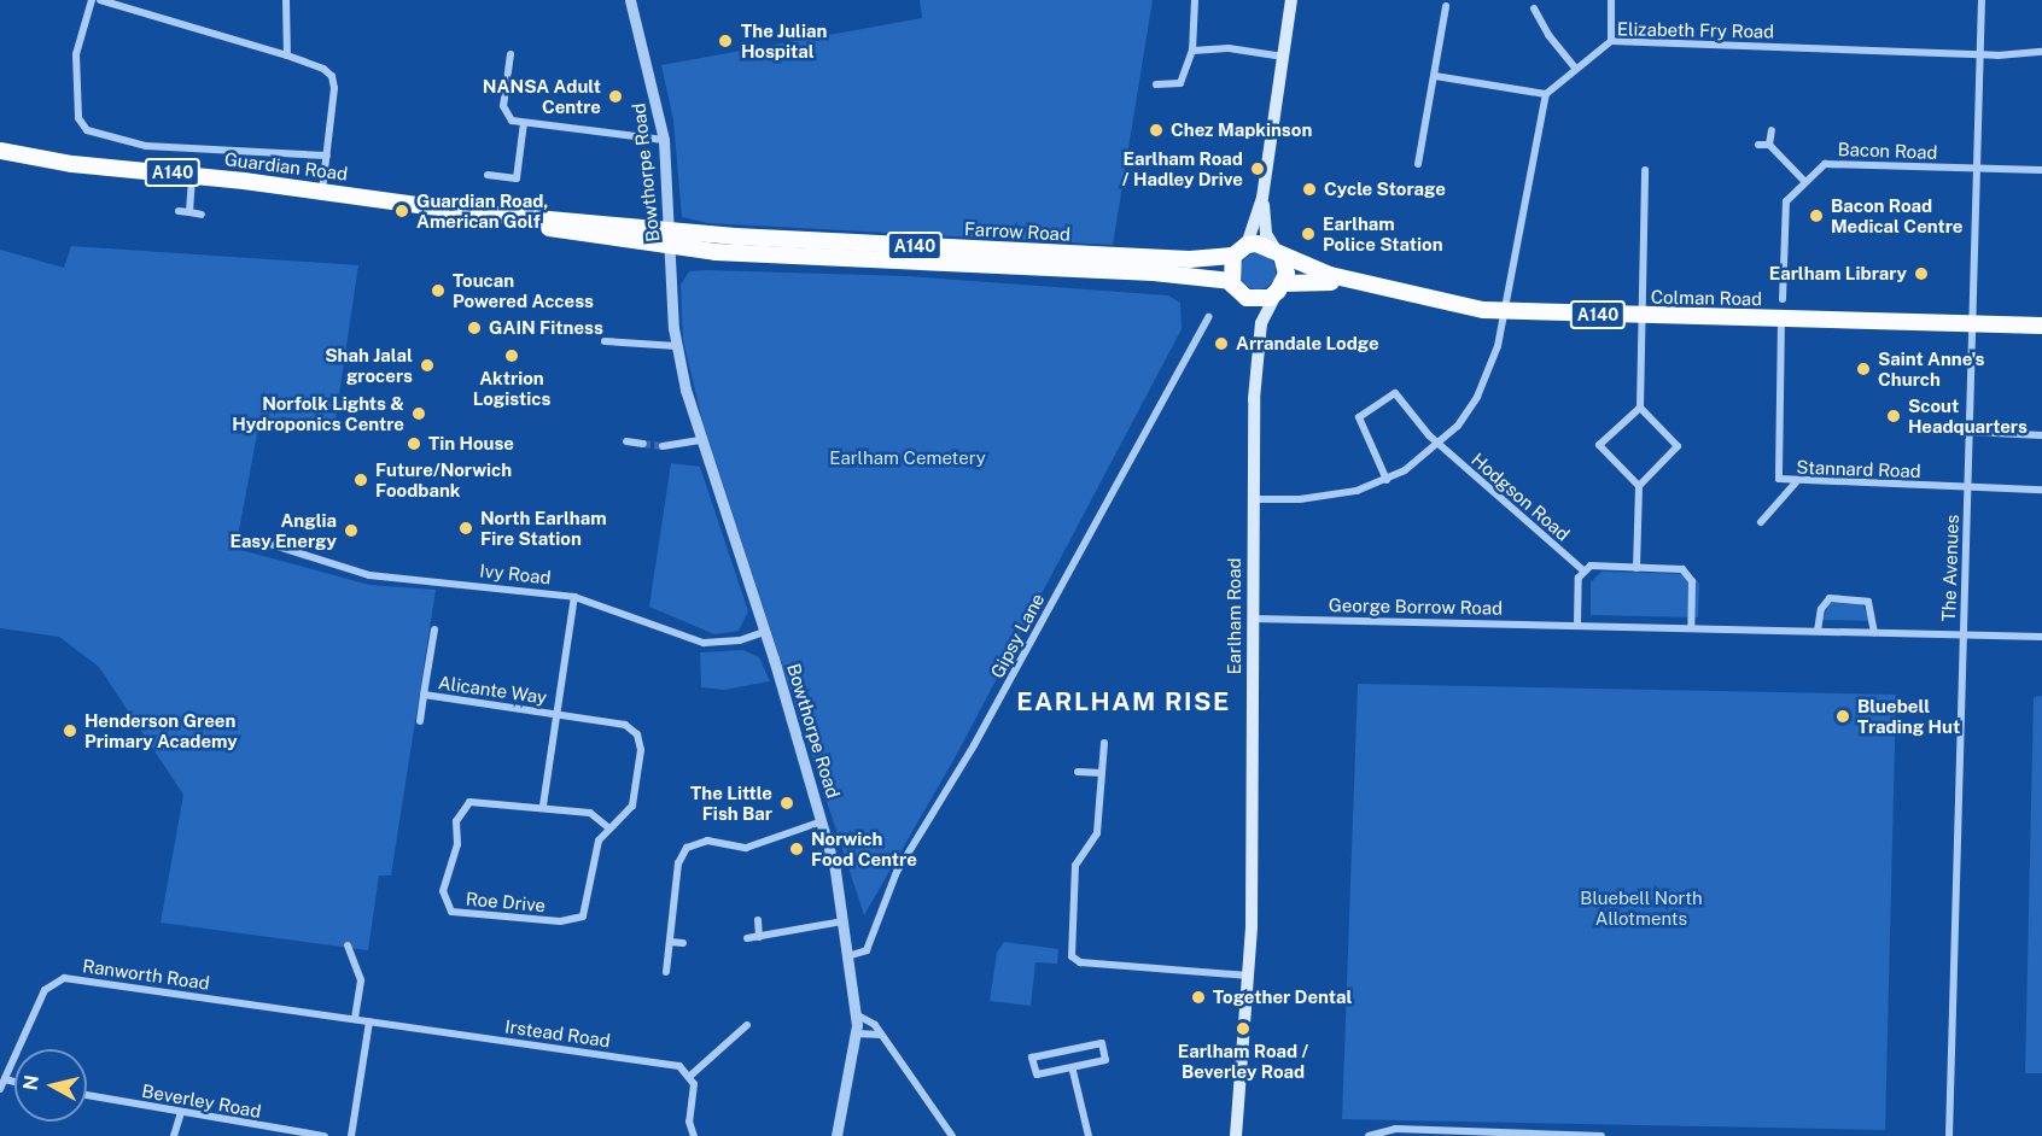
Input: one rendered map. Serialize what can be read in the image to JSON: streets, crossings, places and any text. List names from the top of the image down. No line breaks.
{"streets":{"highway":["Guardian Road","A140","Farrow Road","Colman Road"],"main road":["Earlham Road"],"street":["Elizabeth Fry Road","Bacon Road","Bowthorpe Road","Stannard Road","Hodgson Road","The Avenues","Ivy Road","George Borrow Road","Gipsy Lane","Alicante Way","Roe Drive","Ranworth Road","Irstead Road","Beverley Road"]},"crossings":[["Elizabeth Fry Road","The Avenues"],["Bacon Road","The Avenues"],["Guardian Road","Bowthorpe Road"],["Guardian Road","Farrow Road"],["Bowthorpe Road","Farrow Road"],["Bowthorpe Road","Ivy Road"],["Bowthorpe Road","Gipsy Lane"],["Farrow Road","Colman Road"],["Farrow Road","Earlham Road"],["Colman Road","Stannard Road"],["Colman Road","The Avenues"],["Colman Road","Earlham Road"],["Stannard Road","The Avenues"],["The Avenues","George Borrow Road"],["George Borrow Road","Earlham Road"],["Alicante Way","Roe Drive"],["Ranworth Road","Irstead Road"]],"districts":["EARLHAM RISE"],"parks":["Earlham Cemetery","Bluebell North Allotments"],"places":["The Julian Hospital","NANSA Adult Centre","Chez Mapkinson","Earlham Road / Hadley Drive","Cycle Storage","Guardian Road, American Golf","Bacon Road Medical Centre","Earlham Police Station","Earlham Library","Toucan Powered Access","GAIN Fitness","Arrandale Lodge","Aktrion Logistics","Shah Jalal grocers","Saint Anne's Church","Norfolk Lights & Hydroponics Centre","Scout Headquarters","Tin House","Future/Norwich Foodbank","North Earlham Fire Station","Anglia Easy Energy","Bluebell Trading Hut","Henderson Green Primary Academy","The Little Fish Bar","Norwich Food Centre","Together Dental","Earlham Road / Beverley Road"],"north":"left"}
